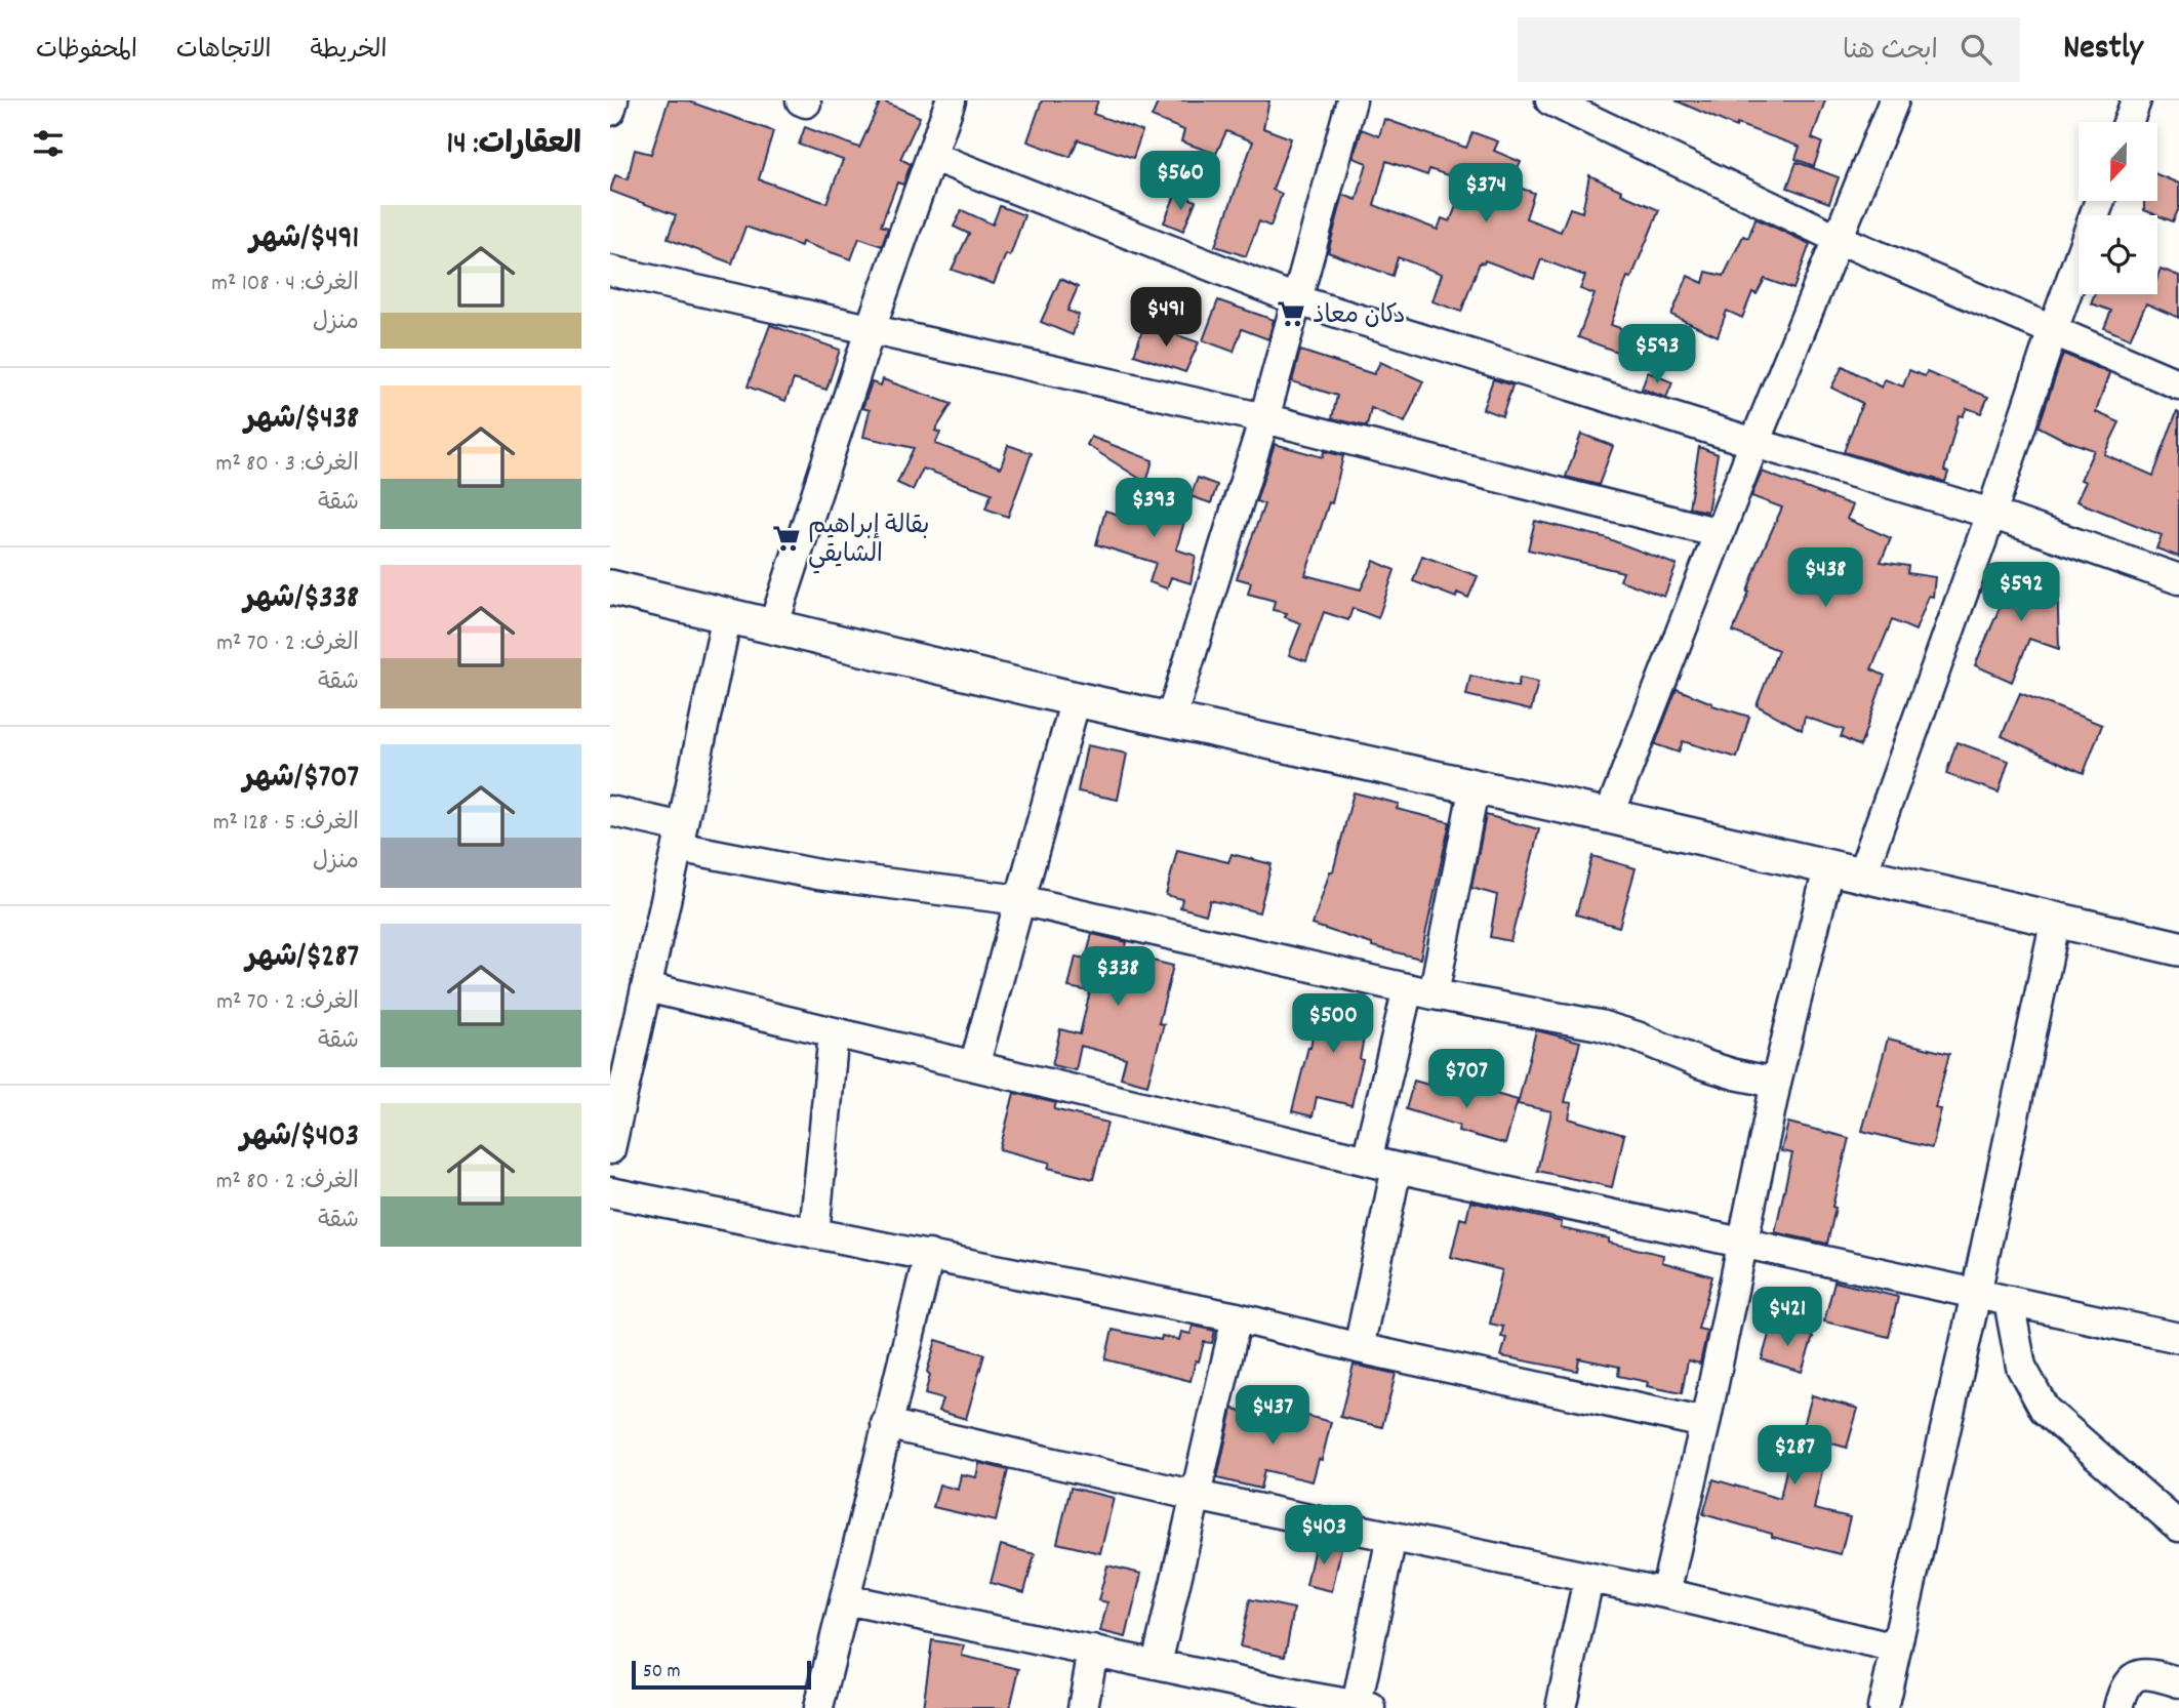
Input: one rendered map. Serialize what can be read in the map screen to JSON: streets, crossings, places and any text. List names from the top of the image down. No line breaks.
{"places":{"supermarket":["دكان معاذ","بقالة إبراهيم الشايقي"]},"scale_bar":"50 m","north":"bottom","page":{"header":"Nestly","search":"ابحث هنا","nav":["الخريطة","الاتجاهات","المحفوظات"],"heading":"العقارات: 14","price":["$560","$374","$491","$593","$393","$438","$592","$338","$500","$707","$421","$437","$287","$403"],"list":[{"name":"$491/شهر","note":"الغرف: 4 · 108 m² · منزل"},{"name":"$438/شهر","note":"الغرف: 3 · 80 m² · شقة"},{"name":"$338/شهر","note":"الغرف: 2 · 70 m² · شقة"},{"name":"$707/شهر","note":"الغرف: 5 · 128 m² · منزل"},{"name":"$287/شهر","note":"الغرف: 2 · 70 m² · شقة"},{"name":"$403/شهر","note":"الغرف: 2 · 80 m² · شقة"}],"scale":"50 m"}}
